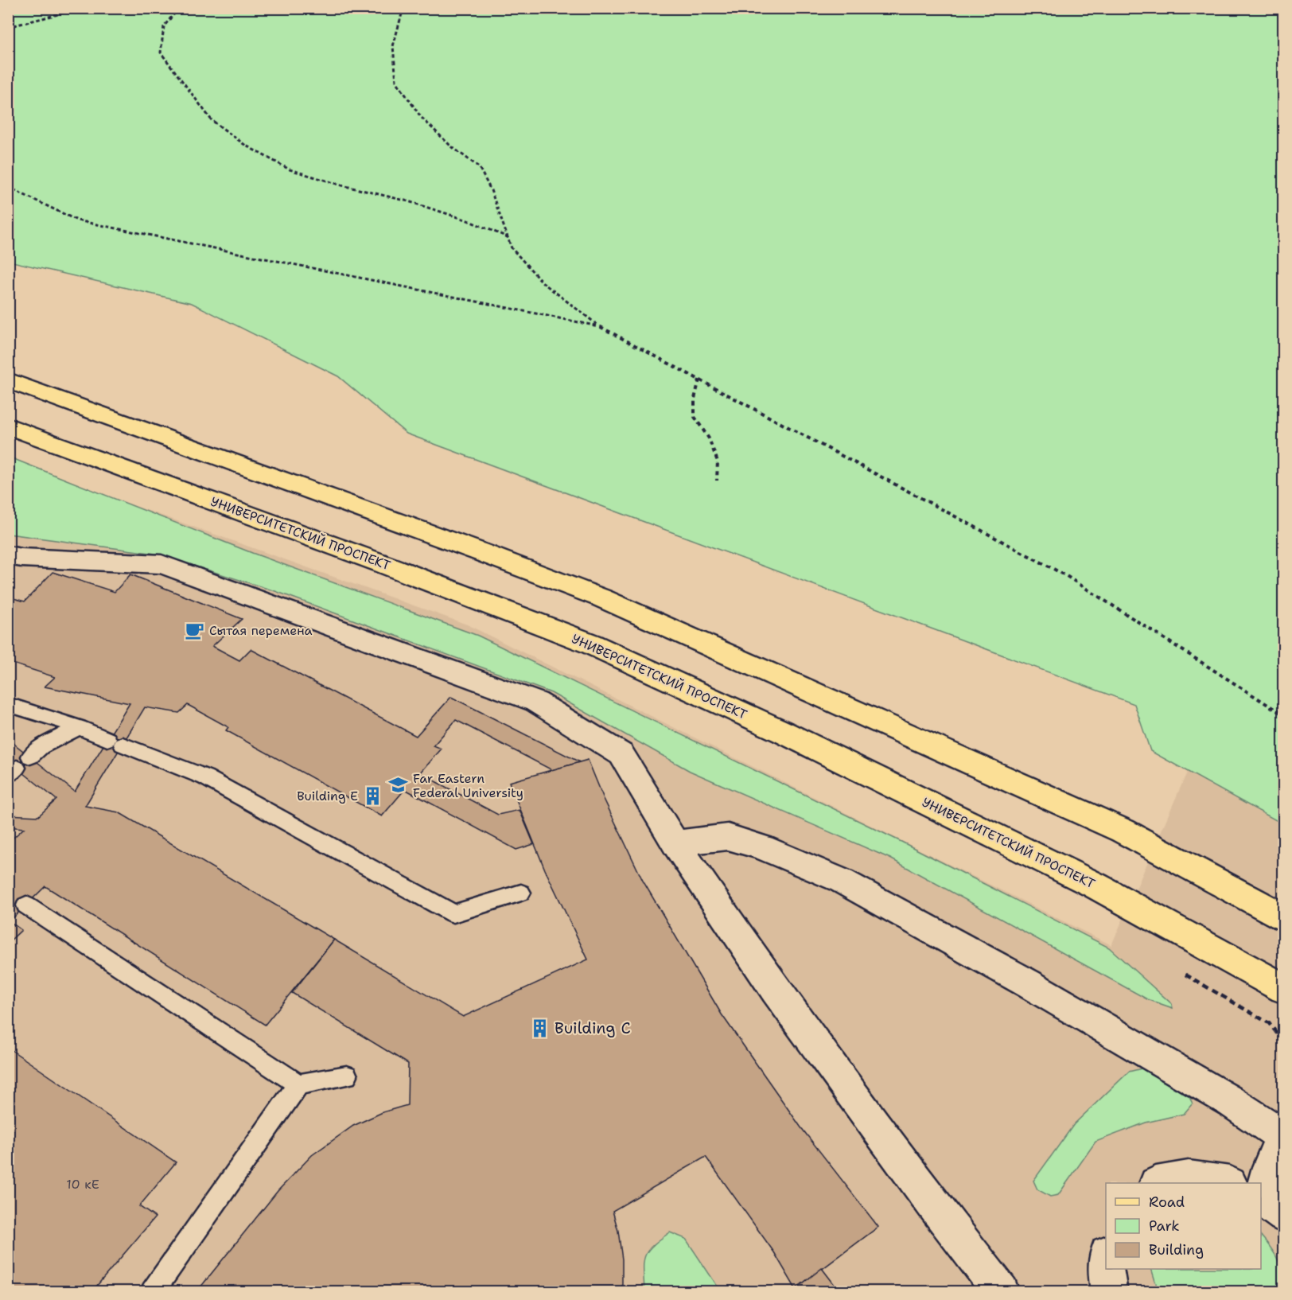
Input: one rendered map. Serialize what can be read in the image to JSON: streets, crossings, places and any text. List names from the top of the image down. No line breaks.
{"streets":{"main road":["УНИВЕРСИТЕТСКИЙ ПРОСПЕКТ"]},"places":{"cafe":["Сытая перемена"],"school or university":["Far Eastern Federal University"],"building":["Building E","Building C"]},"house_numbers":["10 кE"],"legend":["Road","Park","Building"]}
